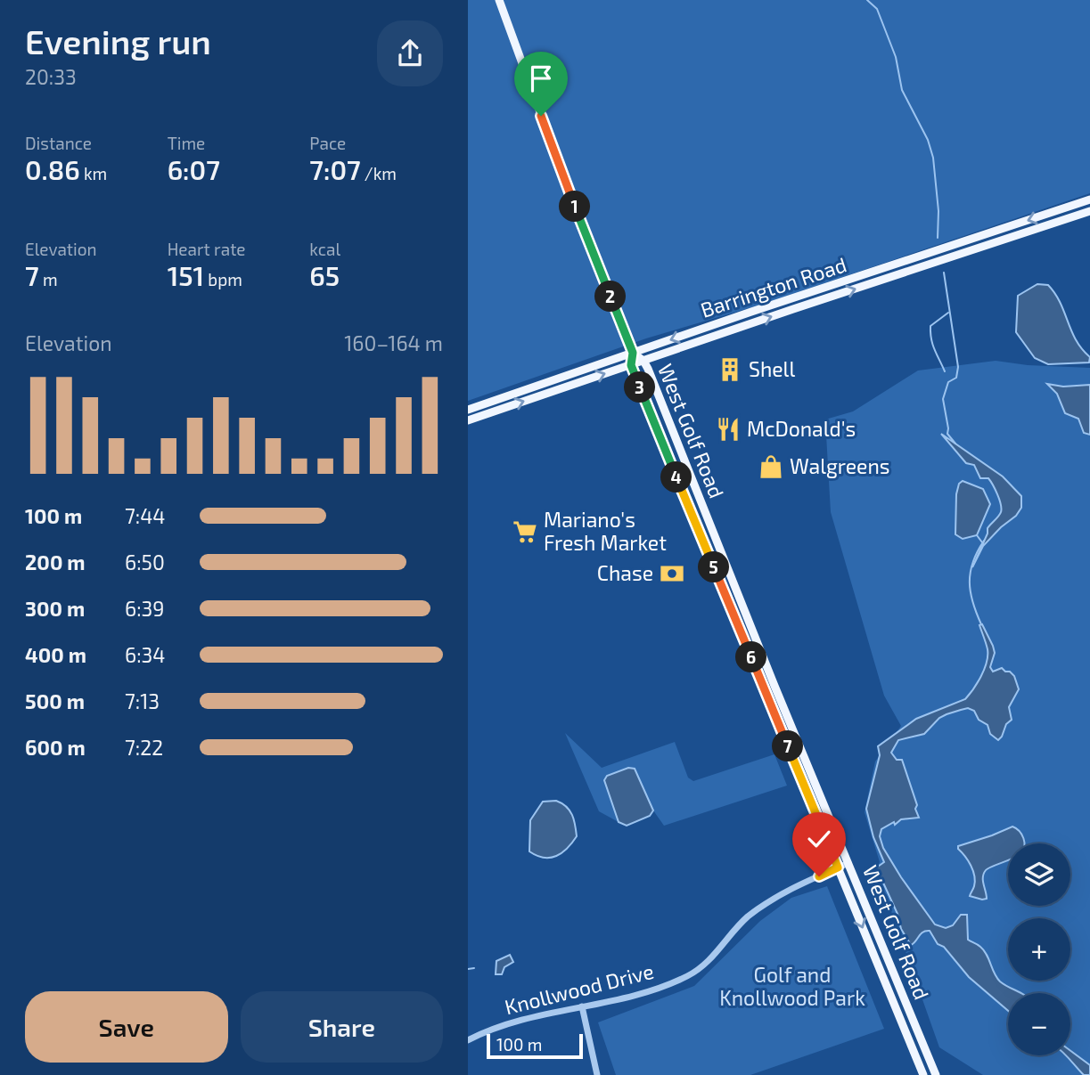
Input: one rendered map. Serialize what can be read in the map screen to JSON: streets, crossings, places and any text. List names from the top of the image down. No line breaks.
{"streets":{"main road":["Barrington Road","West Golf Road"],"street":["Knollwood Drive"]},"crossings":[["Barrington Road","West Golf Road"],["West Golf Road","Knollwood Drive"]],"parks":["Golf and Knollwood Park"],"places":{"building":["Shell"],"restaurant":["McDonald's"],"shop":["Walgreens"],"supermarket":["Mariano's Fresh Market"],"bank":["Chase"]},"scale_bar":"100 m","page":{"heading":["Evening run","20:33"],"stats":[["Distance","0.86 km"],["Time","6:07"],["Pace","7:07 /km"],["Elevation","7 m"],["Heart rate","151 bpm"],["kcal","65"]],"pins":["1","2","3","4","5","6","7"],"chart":["Elevation","160–164 m"],"list":[{"name":"100 m","note":"7:44"},{"name":"200 m","note":"6:50"},{"name":"300 m","note":"6:39"},{"name":"400 m","note":"6:34"},{"name":"500 m","note":"7:13"},{"name":"600 m","note":"7:22"}],"map_buttons":["+","−"],"buttons":["Save","Share"],"scale":"100 m"}}
